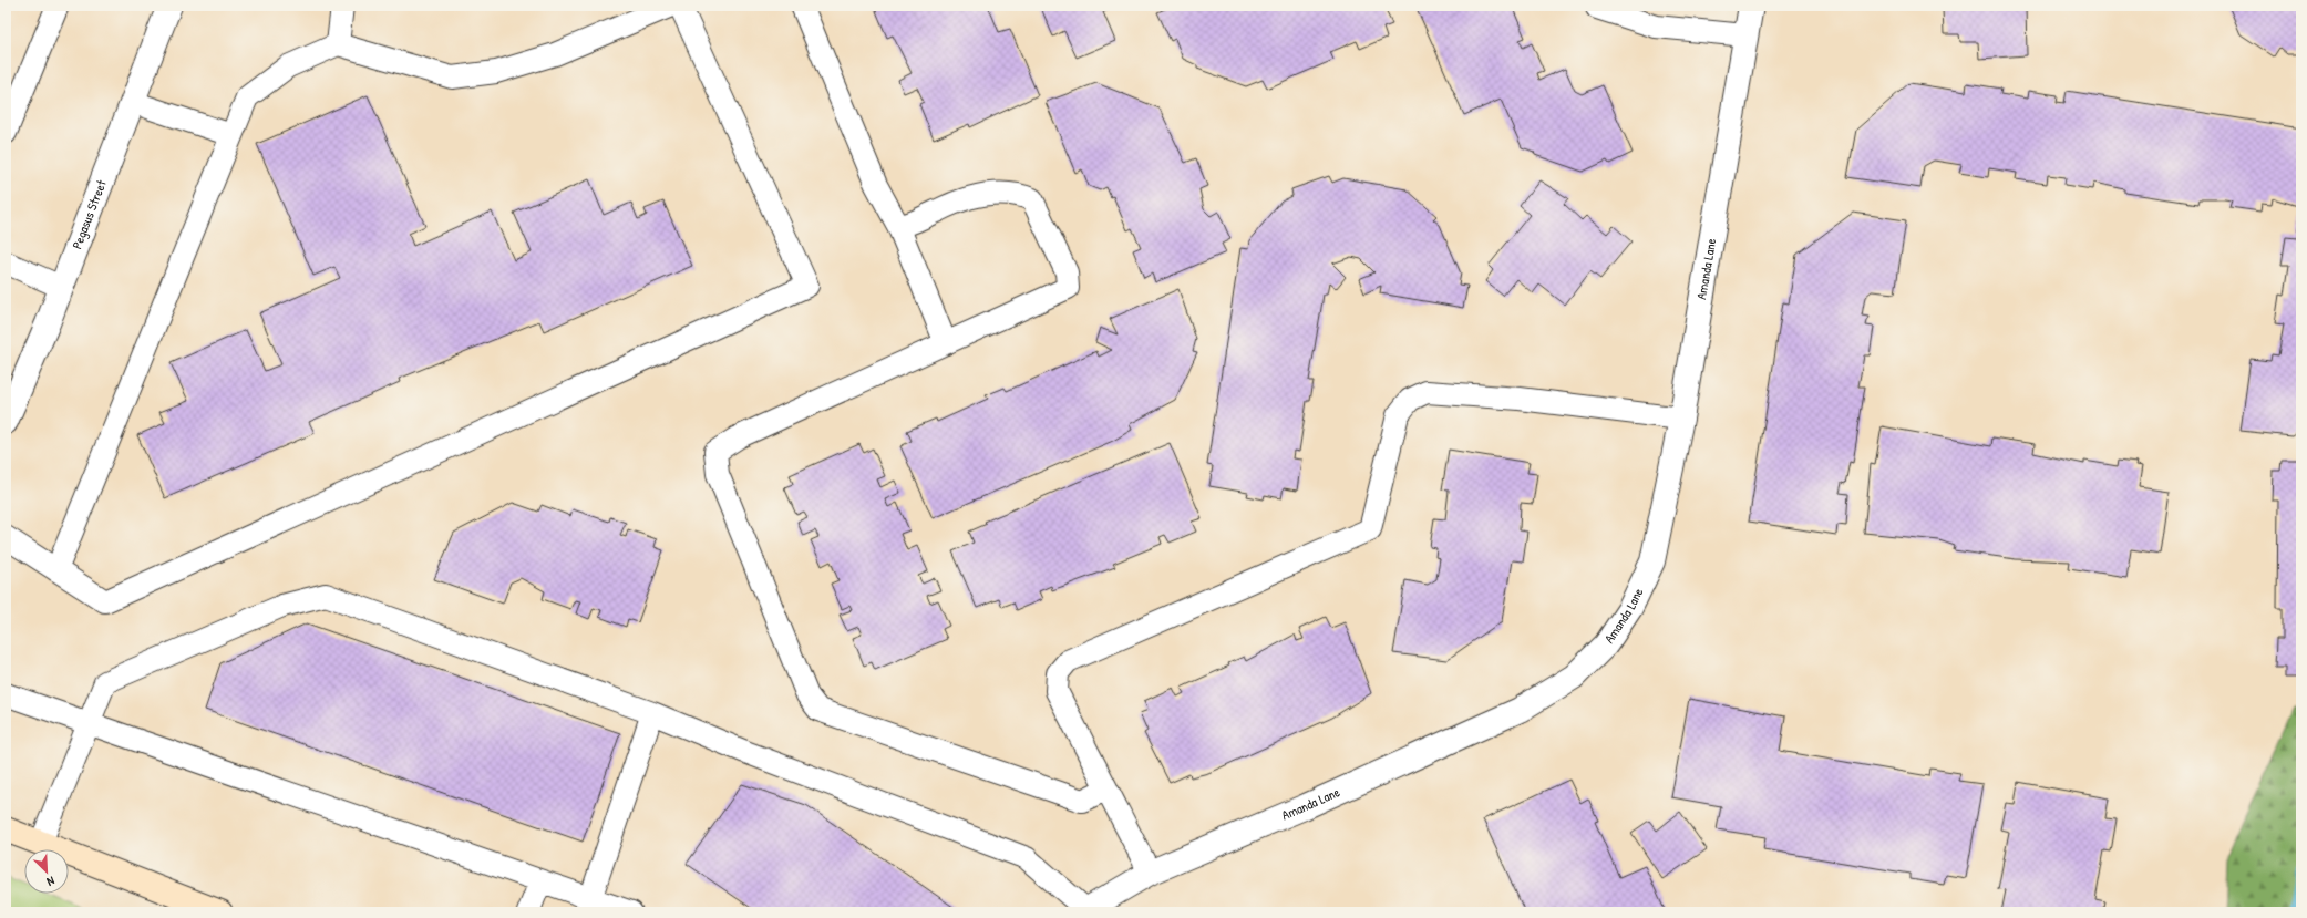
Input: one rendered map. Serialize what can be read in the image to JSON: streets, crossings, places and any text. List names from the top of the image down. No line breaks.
{"streets":{"street":["Pegasus Street","Amanda Lane"]},"north":"bottom right"}
